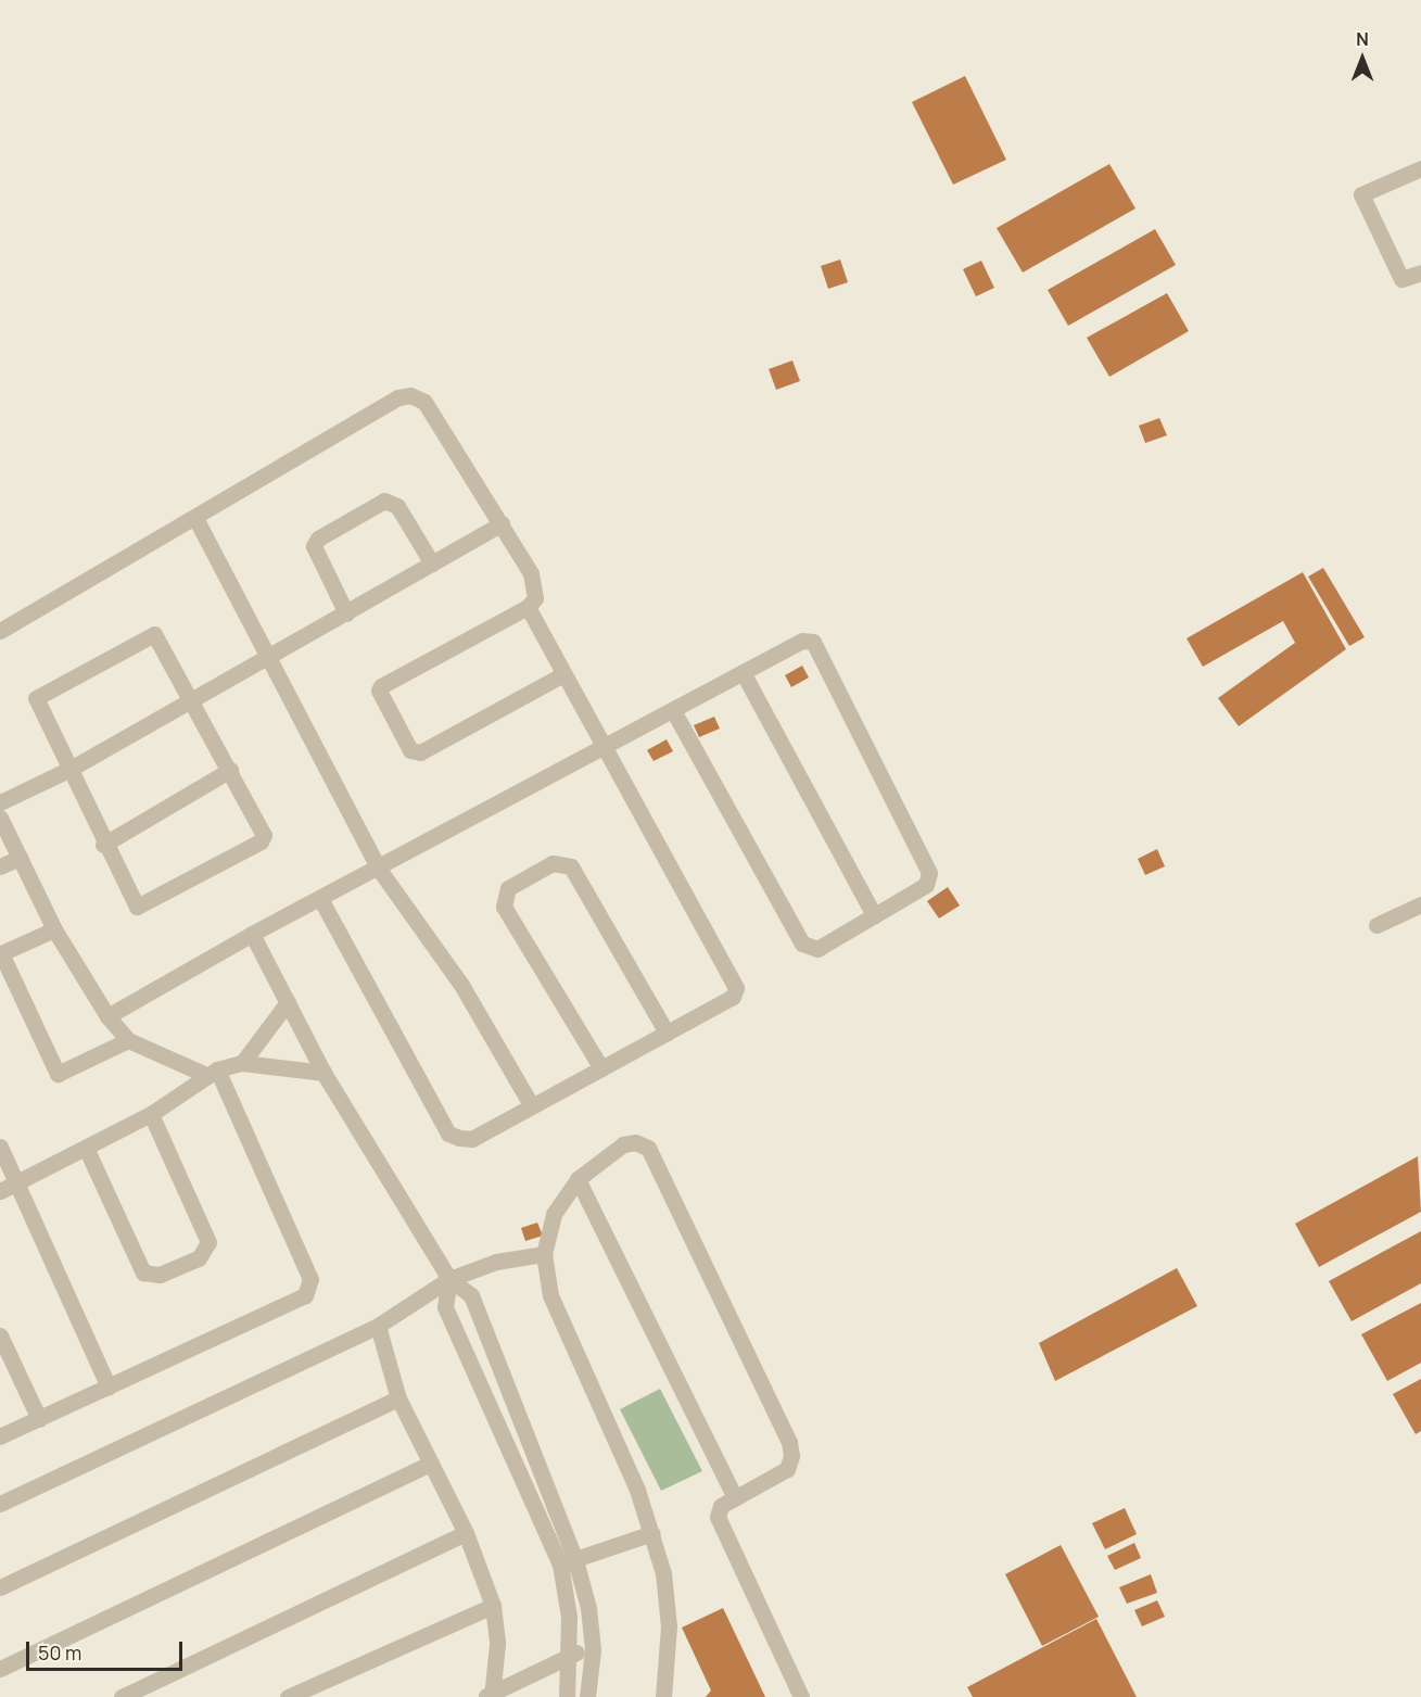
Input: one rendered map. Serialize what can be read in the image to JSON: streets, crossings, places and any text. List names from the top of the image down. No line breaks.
{"scale_bar":"50 m","north":"top"}
